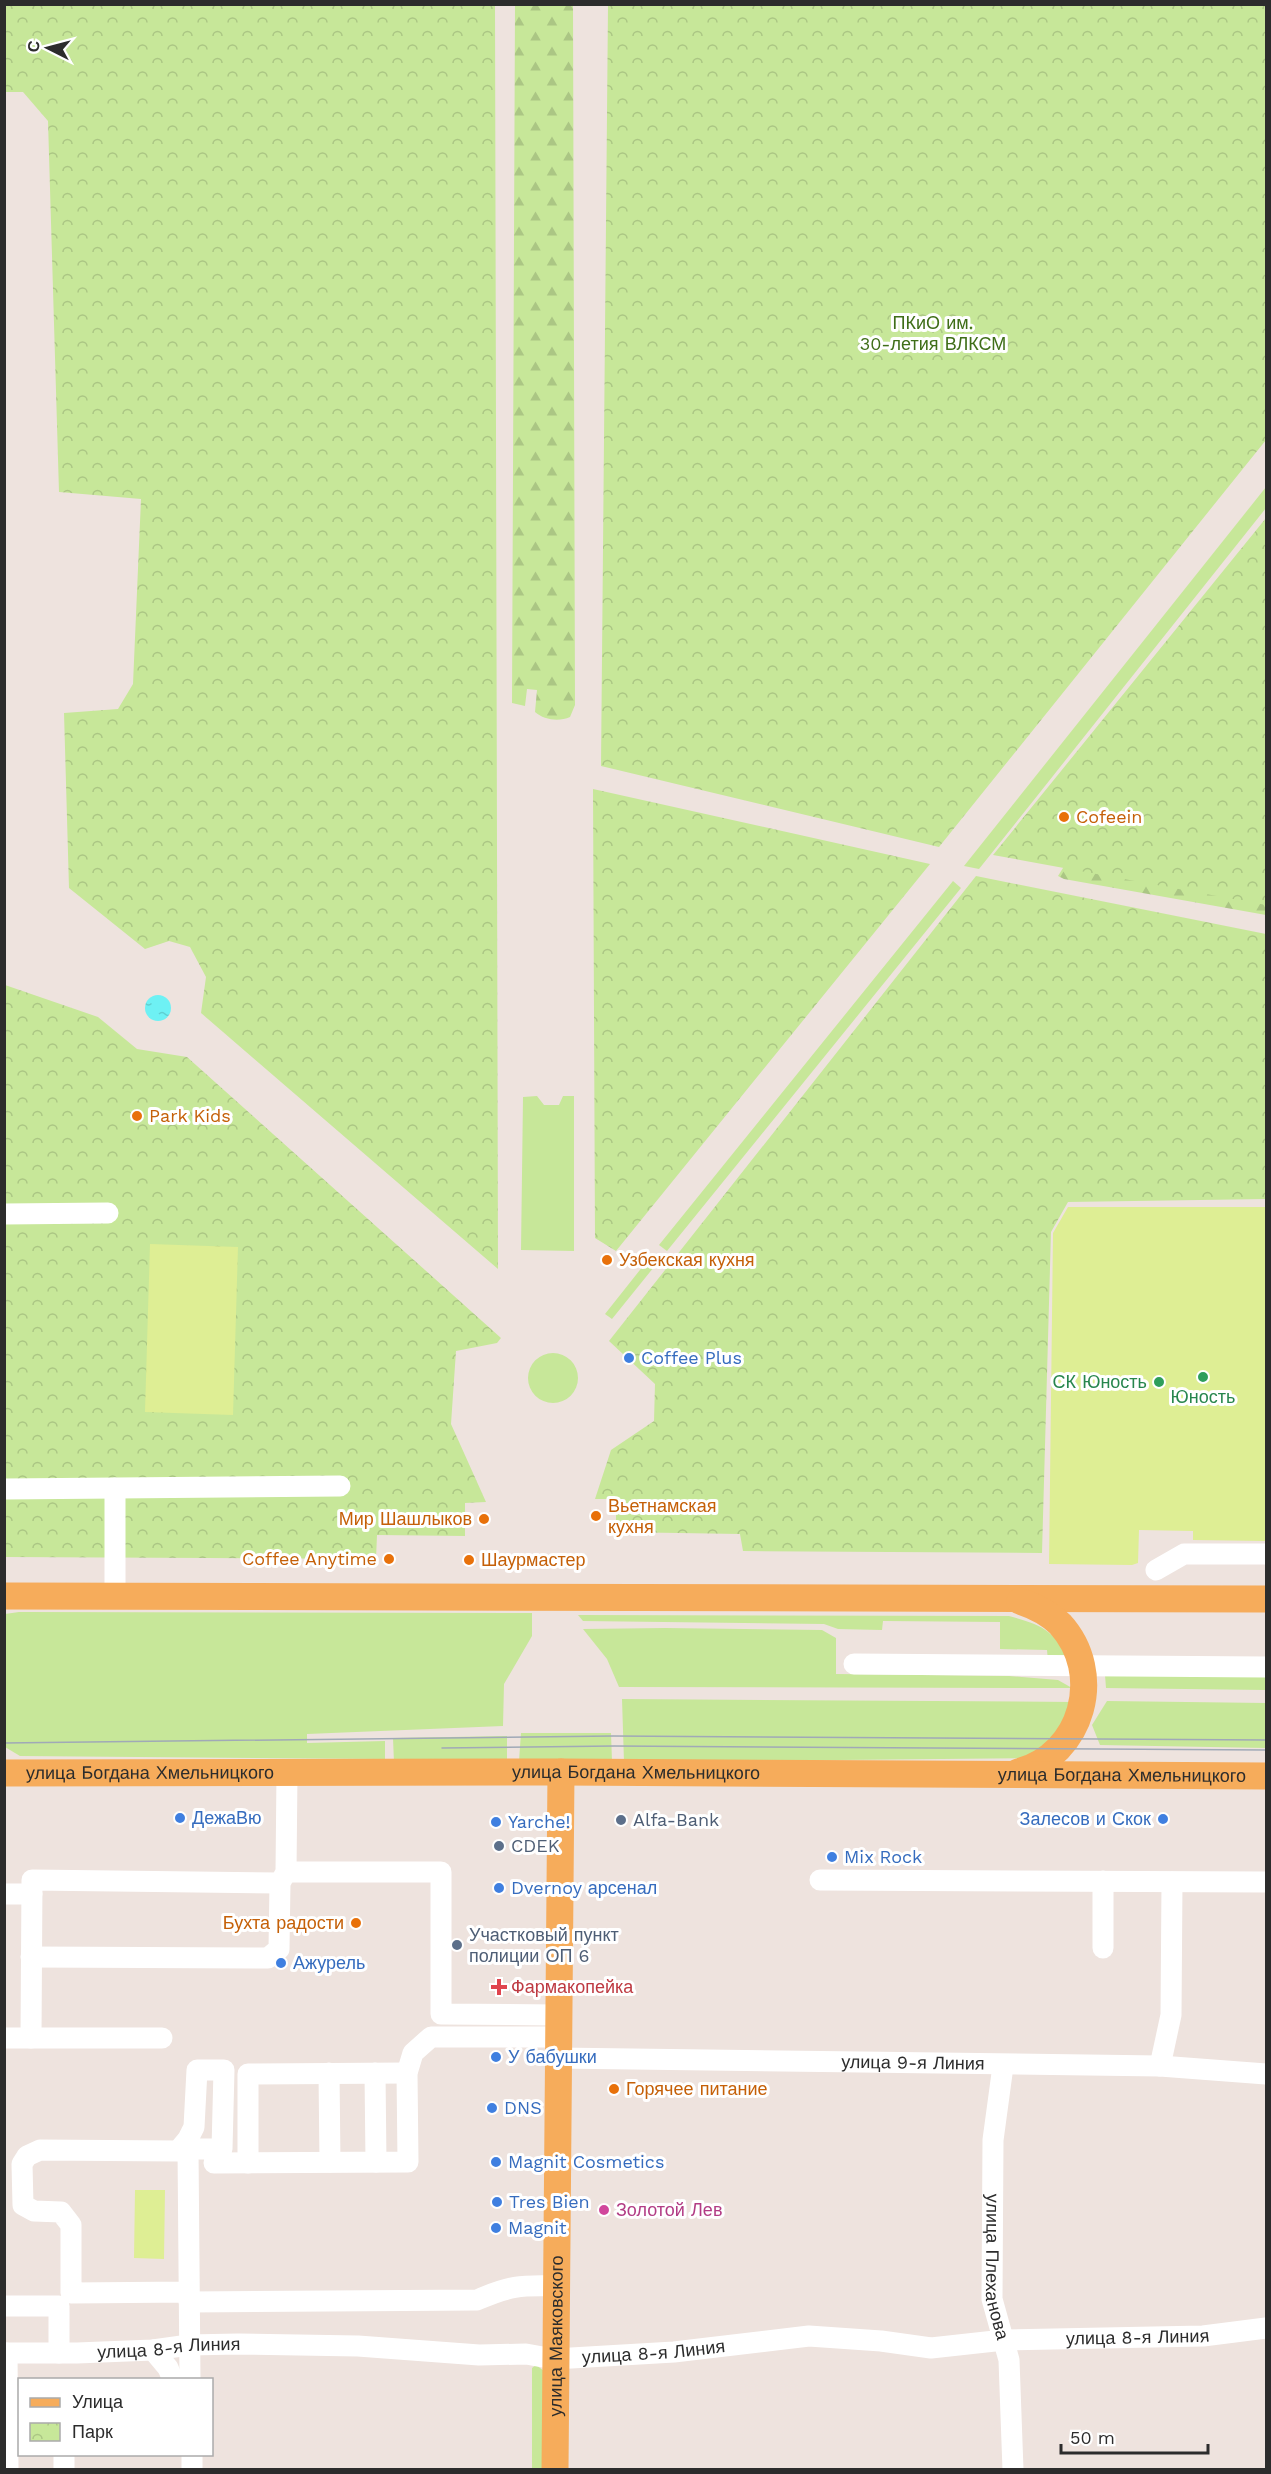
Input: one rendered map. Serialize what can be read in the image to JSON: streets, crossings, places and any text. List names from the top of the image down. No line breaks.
{"streets":{"main road":["улица Богдана Хмельницкого","улица Маяковского"],"street":["улица 9-я Линия","улица Плеханова","улица 8-я Линия"]},"crossings":[["улица Богдана Хмельницкого","улица Маяковского"],["улица 9-я Линия","улица Плеханова"],["улица 9-я Линия","улица Маяковского"],["улица Плеханова","улица 8-я Линия"],["улица Маяковского","улица 8-я Линия"]],"parks":["ПКиО им. 30-летия ВЛКСМ"],"places":{"other":["Cofeein","Park Kids","Узбекская кухня","Coffee Plus","Юность","СК Юность","Вьетнамская кухня","Мир Шашлыков","Coffee Anytime","Шаурмастер","ДежаВю","Залесов и Скок","Alfa-Bank","Yarche!","CDEK","Mix Rock","Dvernoy арсенал","Бухта радости","Участковый пункт полиции ОП 6","Ажурель","У бабушки","Горячее питание","DNS","Magnit Cosmetics","Tres Bien","Золотой Лев","Magnit"],"health":["Фармакопейка"]},"legend":["Улица","Парк"],"scale_bar":"50 m","north":"left"}
